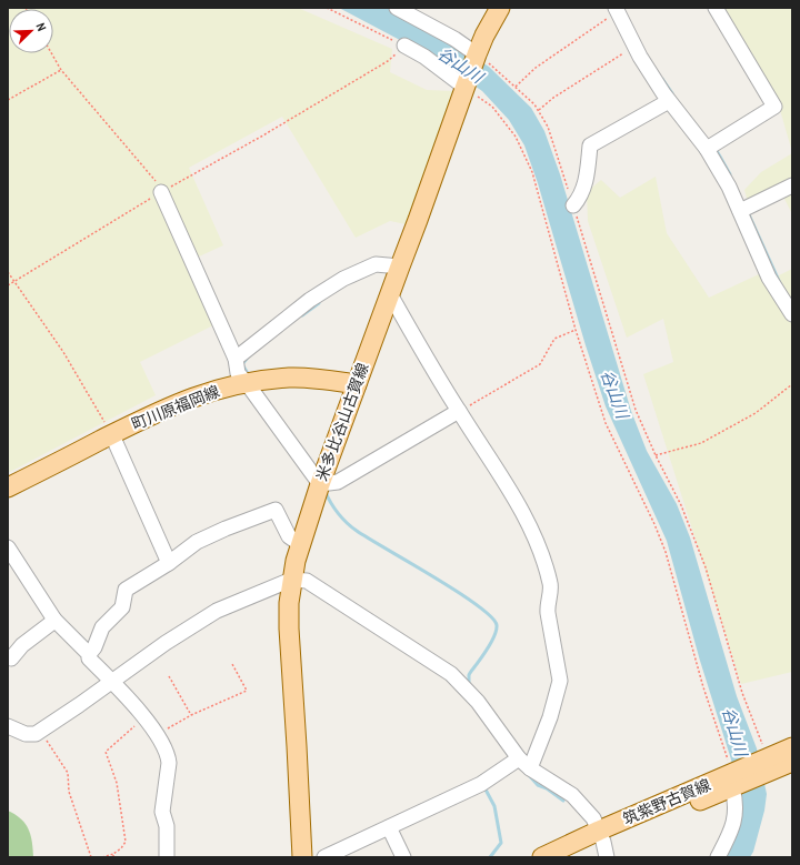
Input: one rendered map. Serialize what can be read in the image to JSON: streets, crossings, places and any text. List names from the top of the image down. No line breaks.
{"streets":{"main road":["町川原福岡線","米多比谷山古賀線","筑紫野古賀線"]},"crossings":[["町川原福岡線","米多比谷山古賀線"]],"water":["谷山川"],"north":"top right"}
